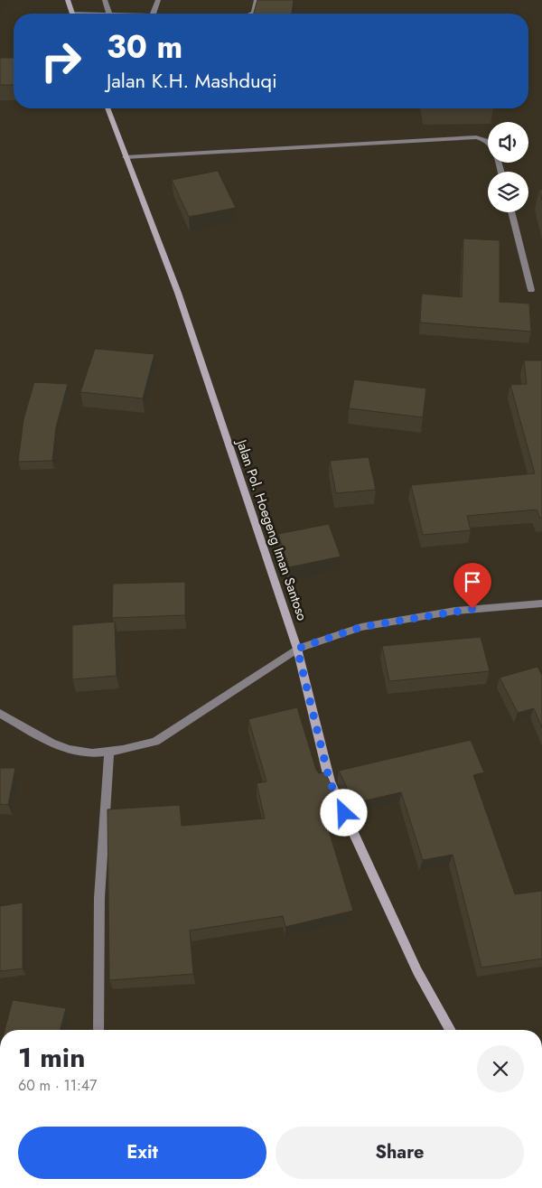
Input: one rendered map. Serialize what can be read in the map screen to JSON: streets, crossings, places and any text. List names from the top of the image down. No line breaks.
{"streets":{"street":["Jalan Pol. Hoegeng Iman Santoso"]},"page":{"turn":["30 m","Jalan K.H. Mashduqi"],"heading":["1 min","60 m · 11:47"],"buttons":["Exit","Share"]}}
